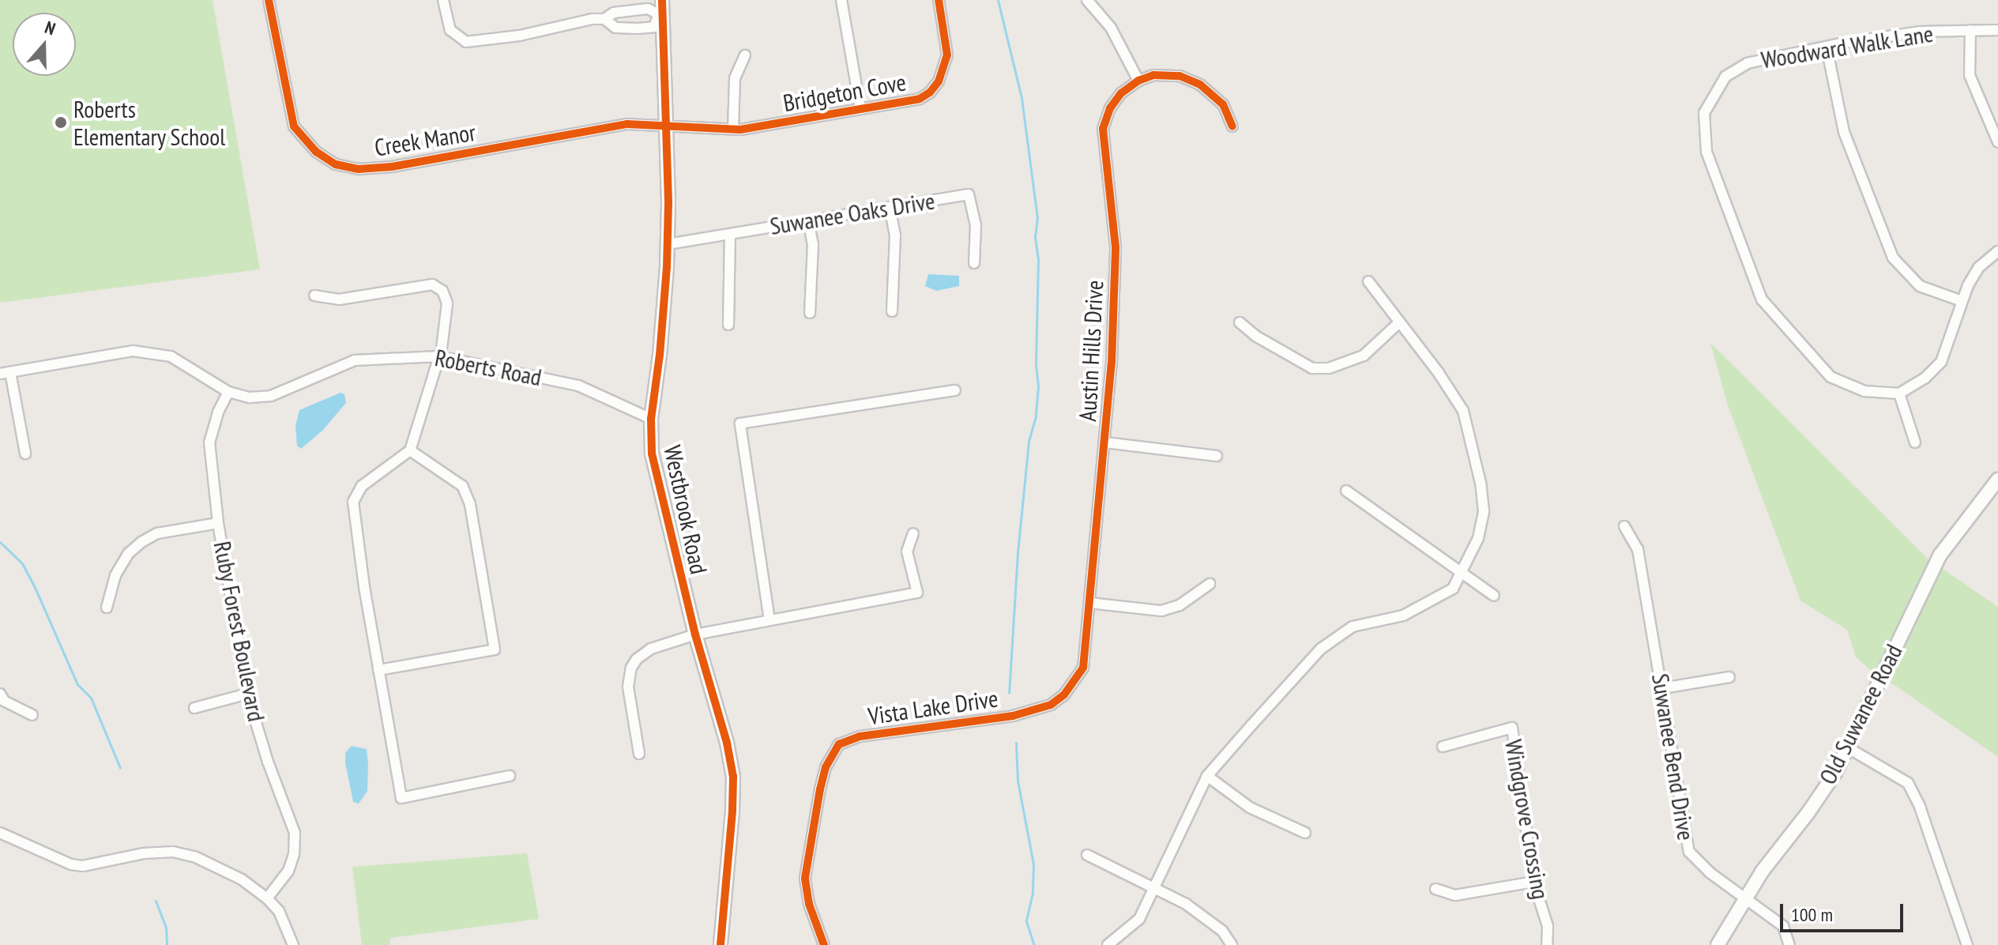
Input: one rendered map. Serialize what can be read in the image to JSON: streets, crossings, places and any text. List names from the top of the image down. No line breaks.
{"streets":{"street":["Woodward Walk Lane","Bridgeton Cove","Creek Manor","Suwanee Oaks Drive","Austin Hills Drive","Roberts Road","Westbrook Road","Ruby Forest Boulevard","Vista Lake Drive","Old Suwanee Road","Suwanee Bend Drive","Windgrove Crossing"]},"crossings":[["Bridgeton Cove","Creek Manor"],["Bridgeton Cove","Westbrook Road"],["Creek Manor","Westbrook Road"],["Suwanee Oaks Drive","Westbrook Road"],["Austin Hills Drive","Vista Lake Drive"],["Roberts Road","Westbrook Road"],["Roberts Road","Ruby Forest Boulevard"],["Old Suwanee Road","Suwanee Bend Drive"]],"places":["Roberts Elementary School"],"scale_bar":"100 m","north":"top"}
